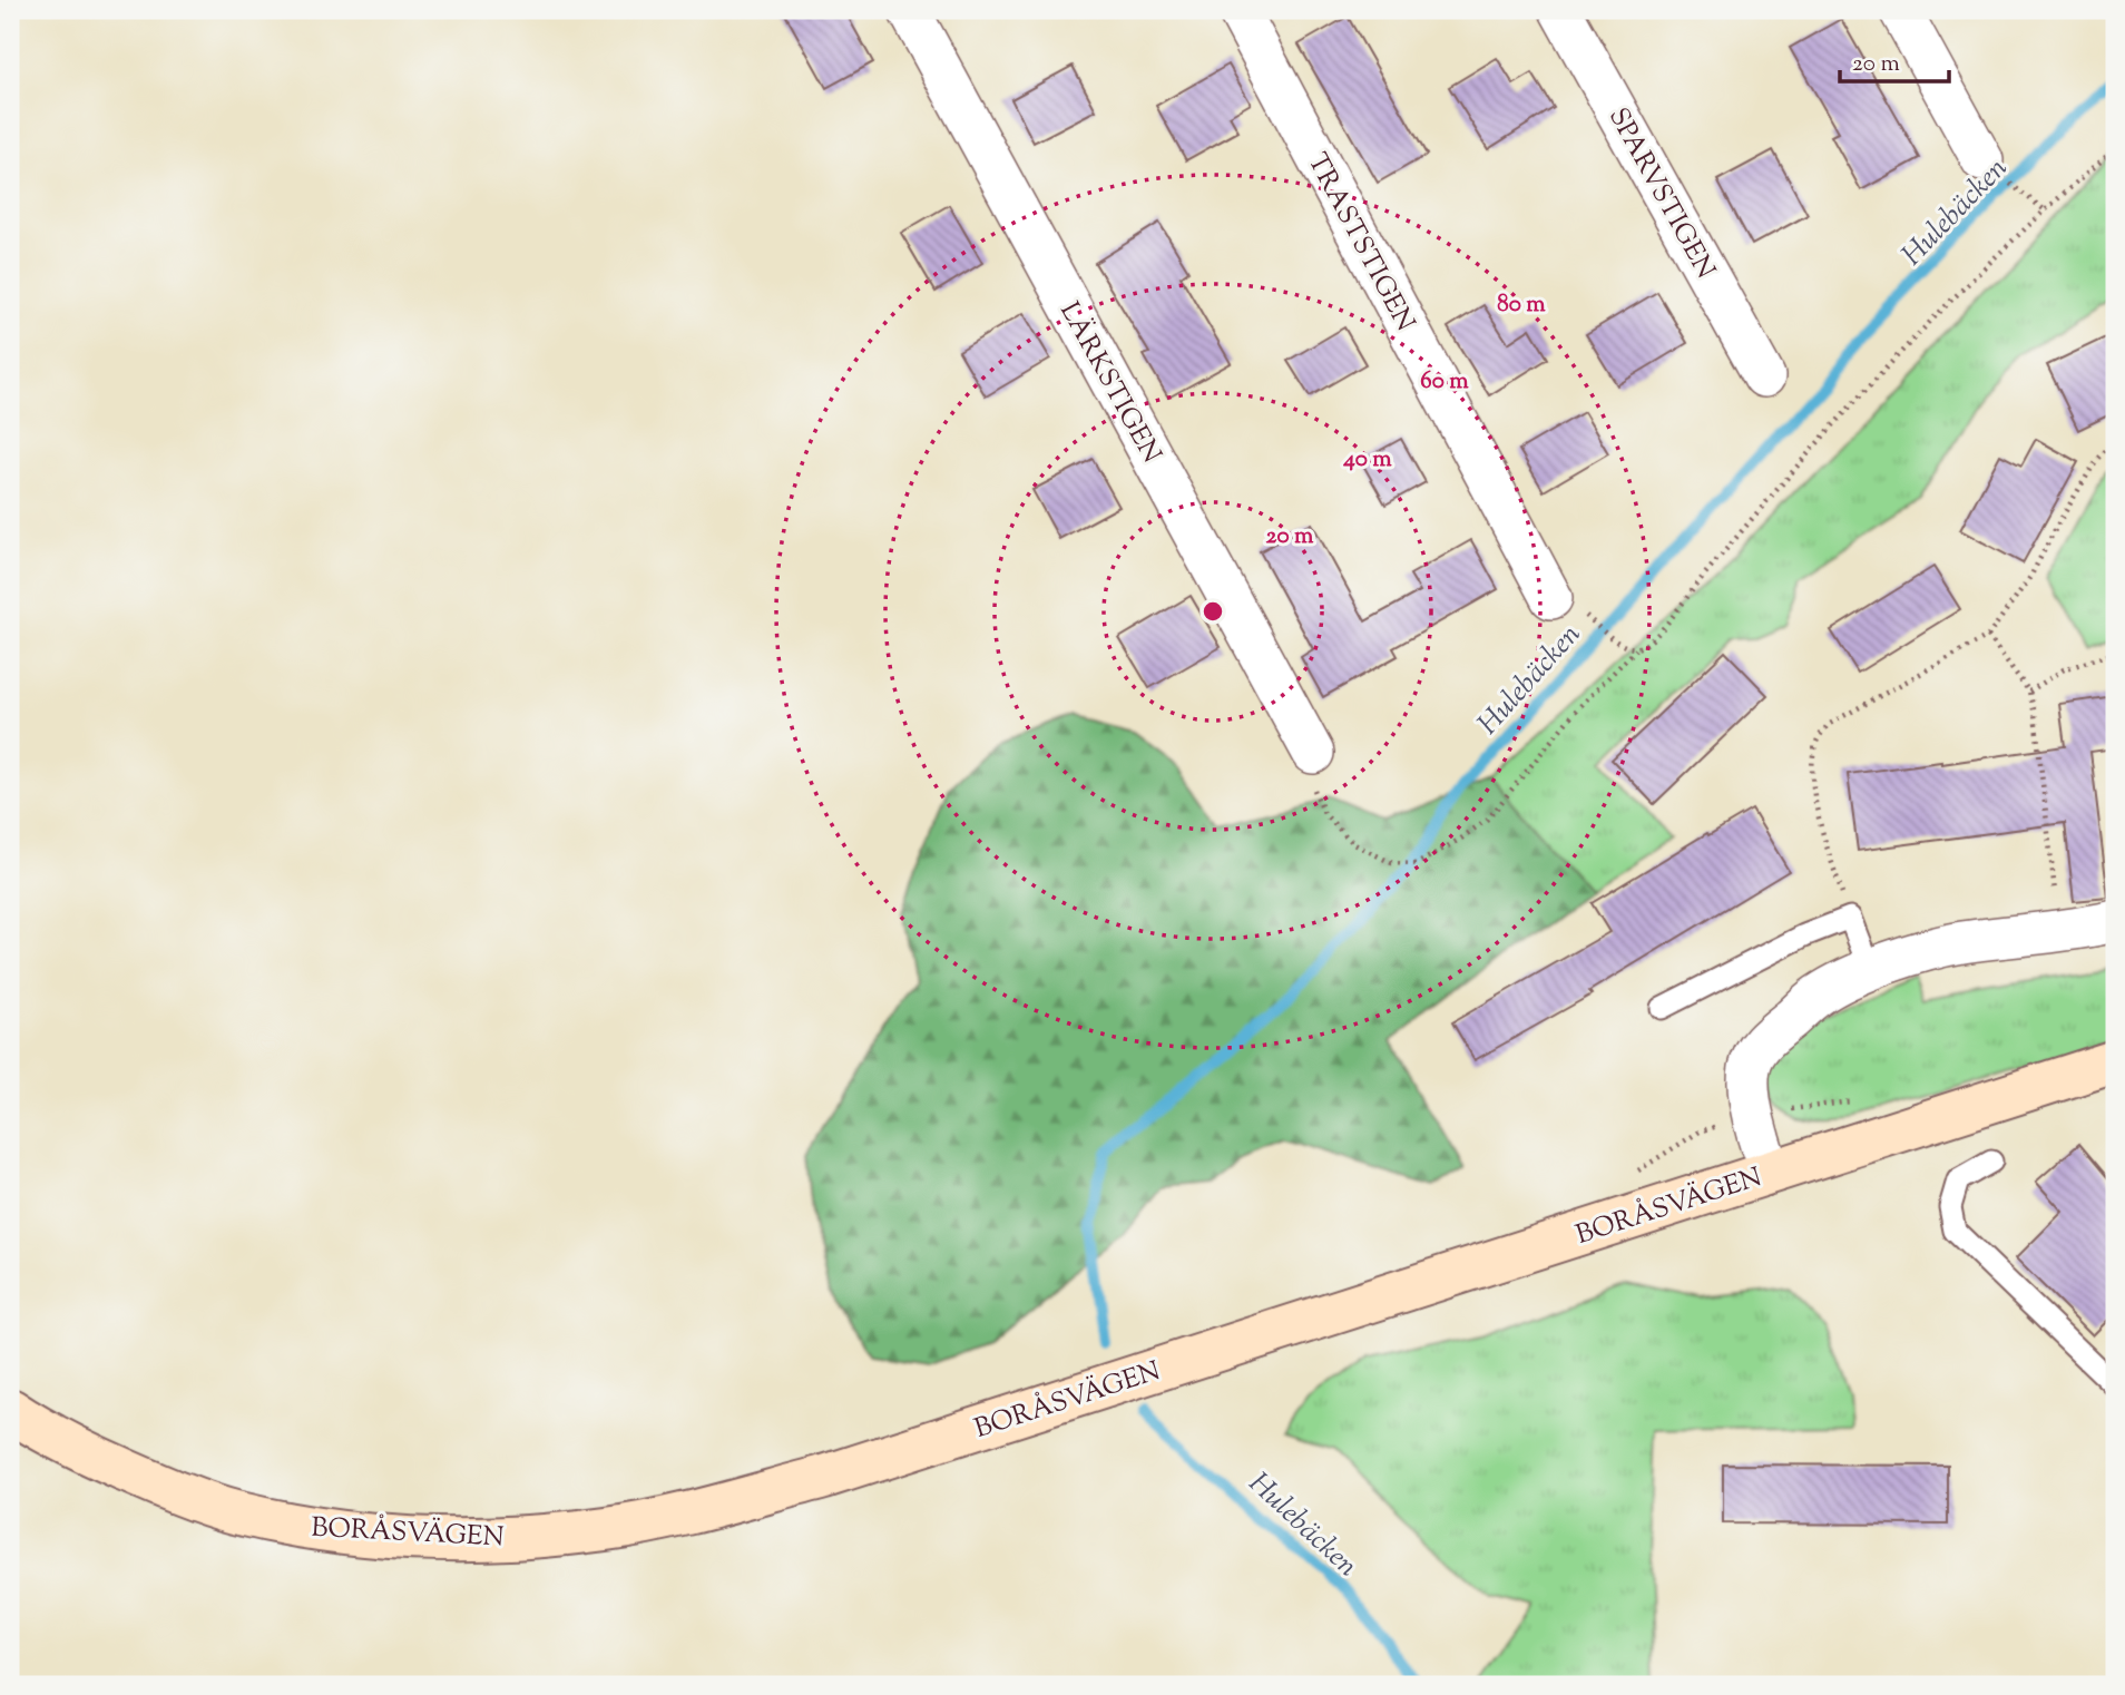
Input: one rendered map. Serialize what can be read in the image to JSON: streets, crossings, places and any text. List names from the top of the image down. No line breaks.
{"streets":{"street":["SPARVSTIGEN","TRASTSTIGEN","LÄRKSTIGEN","BORÅSVÄGEN"]},"water":["Hulebäcken"],"scale_bar":"20 m","rings":["80 m","60 m","40 m","20 m"]}
